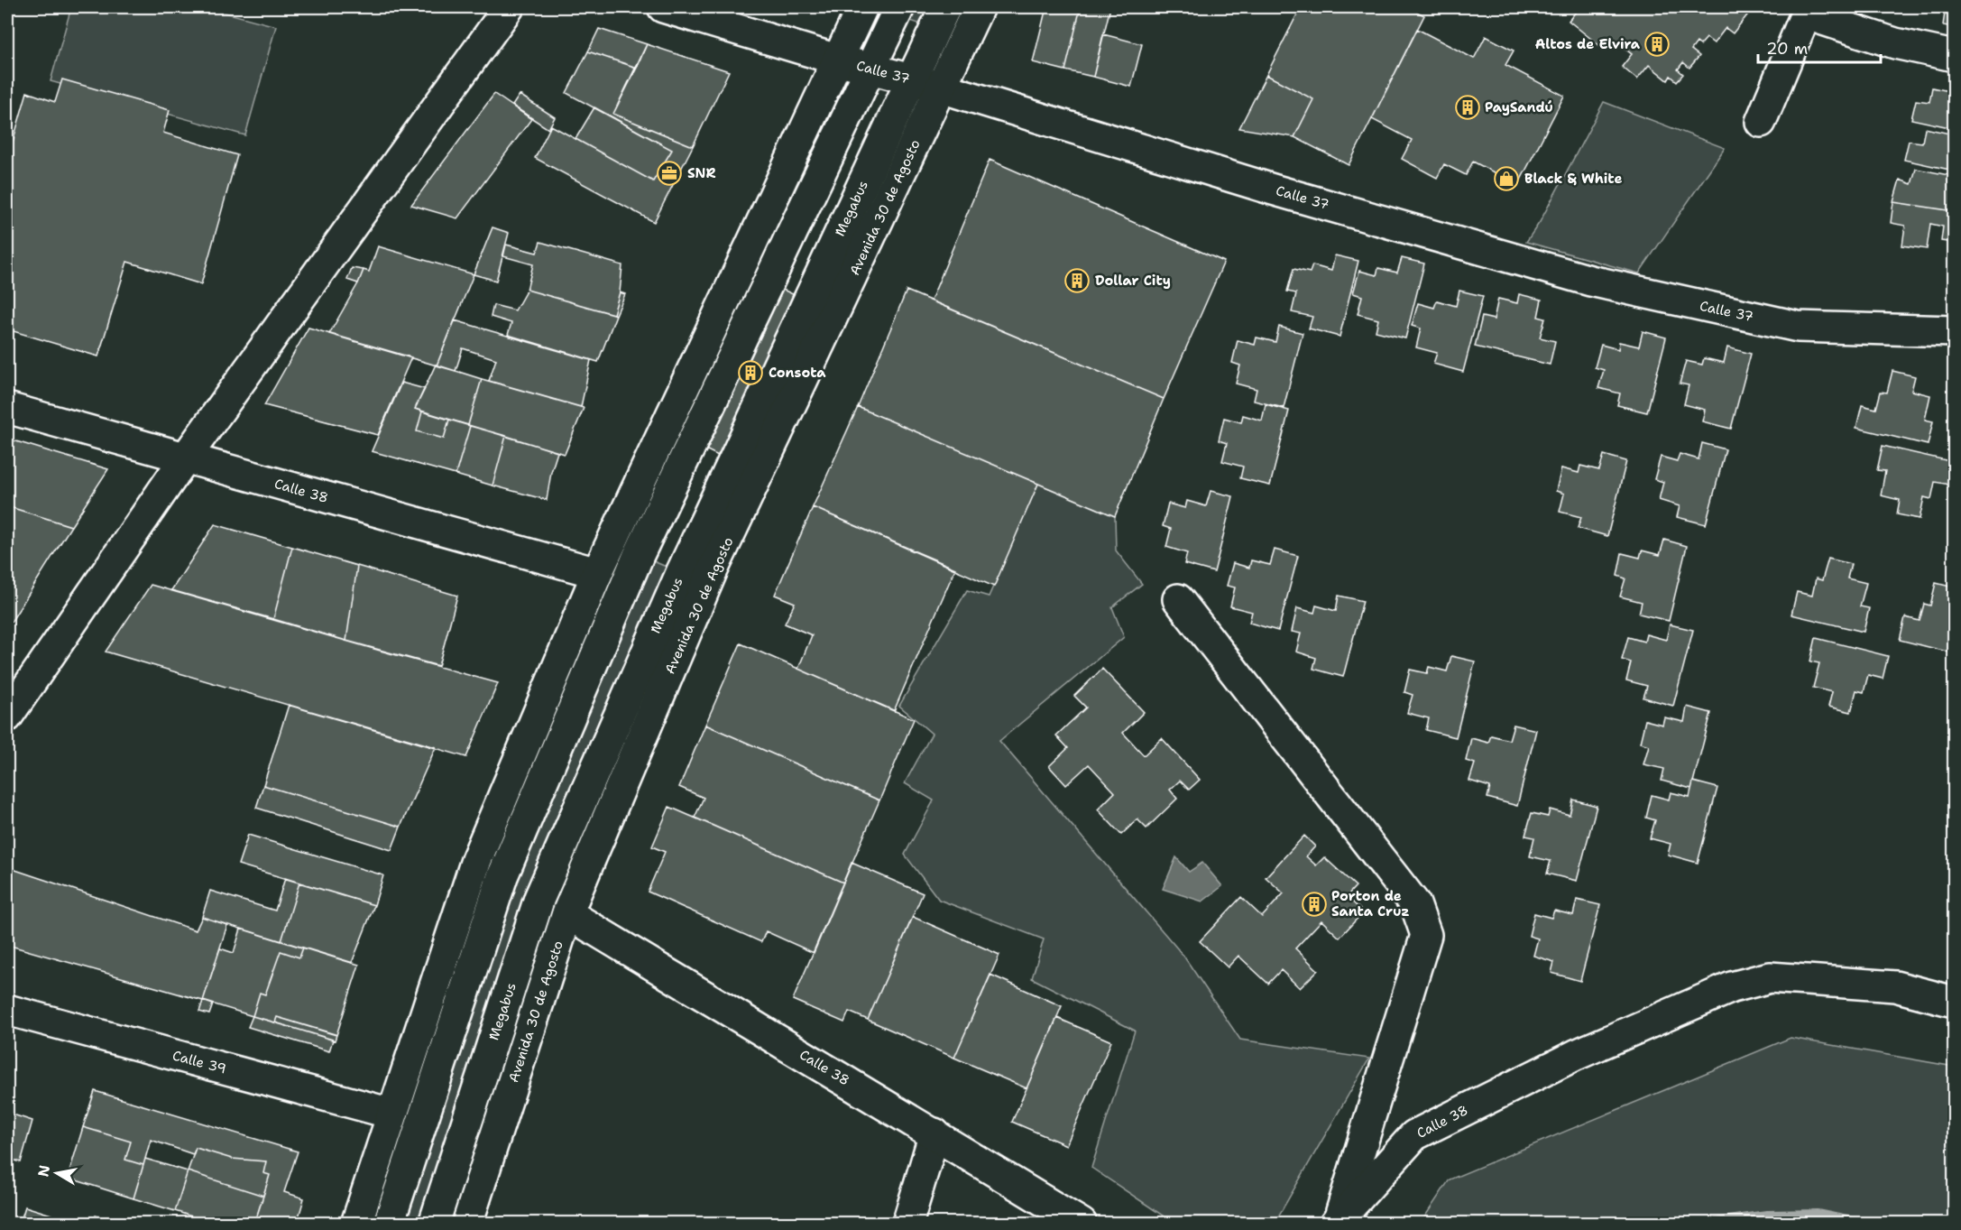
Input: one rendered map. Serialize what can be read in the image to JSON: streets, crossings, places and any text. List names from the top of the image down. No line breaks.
{"streets":{"street":["Calle 37","Avenida 30 de Agosto","Megabus","Calle 38","Calle 39"]},"crossings":[["Calle 37","Avenida 30 de Agosto"],["Calle 37","Megabus"],["Avenida 30 de Agosto","Calle 38"]],"places":{"building":["Altos de Elvira","PaySandú","Dollar City","Consota","Porton de Santa Cruz"],"office":["SNR"],"shop":["Black & White"]},"scale_bar":"20 m","north":"left"}
